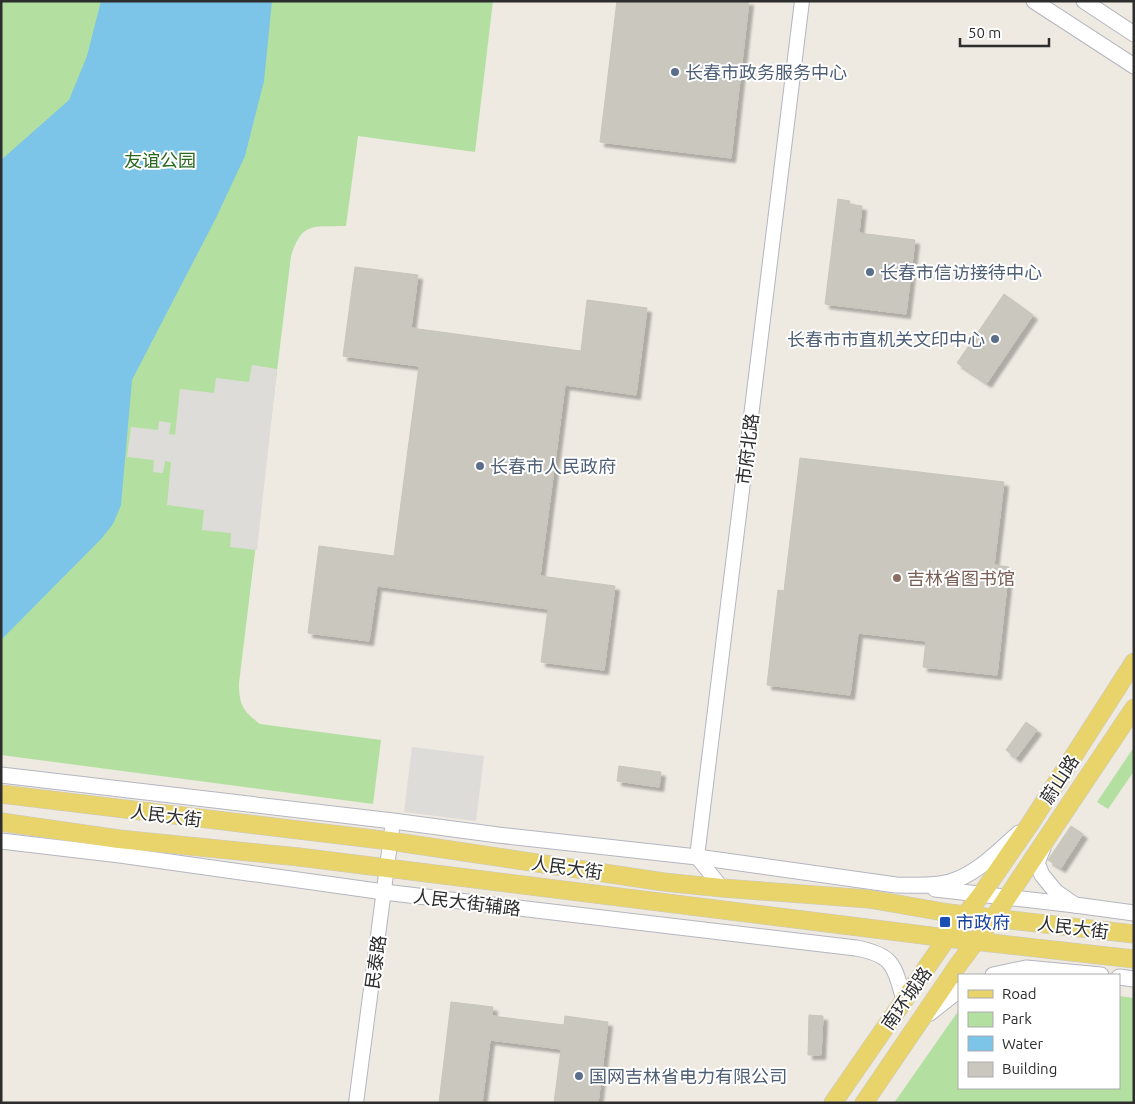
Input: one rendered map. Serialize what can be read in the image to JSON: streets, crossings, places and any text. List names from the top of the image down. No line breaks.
{"streets":{"main road":["蔚山路","人民大街","人民大街辅路","南环城路"],"street":["市府北路","民泰路"]},"crossings":[["蔚山路","南环城路"],["人民大街","民泰路"],["人民大街","南环城路"],["人民大街辅路","民泰路"],["人民大街辅路","南环城路"]],"parks":["友谊公园"],"places":{"other":["长春市政务服务中心","长春市信访接待中心","长春市市直机关文印中心","长春市人民政府","吉林省图书馆","国网吉林省电力有限公司"],"transit":["市政府"]},"legend":["Road","Park","Water","Building"],"scale_bar":"50 m"}
